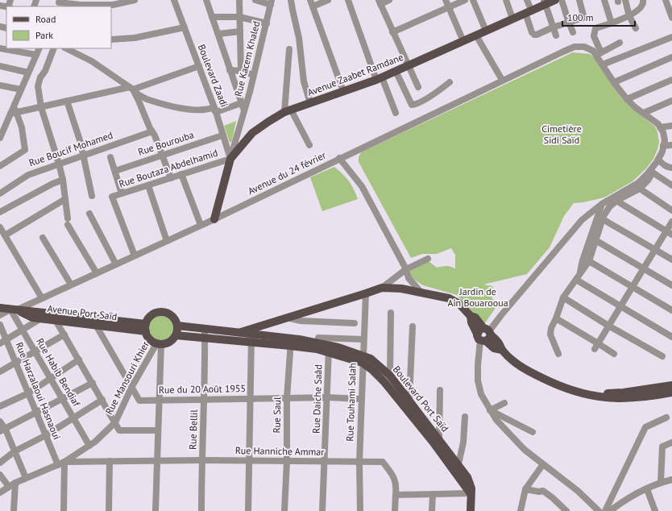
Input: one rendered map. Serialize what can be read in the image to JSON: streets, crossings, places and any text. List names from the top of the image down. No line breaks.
{"streets":{"main road":["Avenue Zaabet Ramdane","Avenue Port Saïd","Boulevard Port Saïd"],"street":["Rue Kacem Khaled","Boulevard Zaadi","Rue Bourouba","Rue Boucif Mohamed","Rue Boutaza Abdelhamid","Avenue du 24 février","Rue Habib Bendiaf","Rue Mansouri Khier","Rue du 20 Août 1955","Rue Harzalaoui Hasnaoui","Rue Daiche Saâd","Rue Touhami Salah","Rue Saul","Rue Bellil","Rue Hanniche Ammar"]},"crossings":[["Rue Kacem Khaled","Avenue Zaabet Ramdane"],["Rue Kacem Khaled","Boulevard Zaadi"],["Rue Kacem Khaled","Rue Boutaza Abdelhamid"],["Avenue Zaabet Ramdane","Boulevard Zaadi"],["Avenue Zaabet Ramdane","Rue Boutaza Abdelhamid"],["Avenue Zaabet Ramdane","Avenue du 24 février"],["Boulevard Zaadi","Rue Bourouba"],["Boulevard Zaadi","Rue Boutaza Abdelhamid"],["Rue Boutaza Abdelhamid","Avenue du 24 février"],["Avenue du 24 février","Avenue Port Saïd"],["Avenue du 24 février","Rue Habib Bendiaf"],["Avenue Port Saïd","Rue Habib Bendiaf"],["Avenue Port Saïd","Rue Mansouri Khier"],["Avenue Port Saïd","Rue du 20 Août 1955"],["Rue Habib Bendiaf","Rue Mansouri Khier"],["Rue Mansouri Khier","Rue du 20 Août 1955"],["Rue Mansouri Khier","Rue Harzalaoui Hasnaoui"],["Rue Mansouri Khier","Rue Hanniche Ammar"],["Rue du 20 Août 1955","Rue Daiche Saâd"],["Rue du 20 Août 1955","Rue Touhami Salah"],["Rue du 20 Août 1955","Rue Saul"],["Rue du 20 Août 1955","Rue Bellil"],["Rue Daiche Saâd","Rue Hanniche Ammar"],["Boulevard Port Saïd","Rue Touhami Salah"],["Rue Touhami Salah","Rue Hanniche Ammar"],["Rue Saul","Rue Hanniche Ammar"],["Rue Bellil","Rue Hanniche Ammar"]],"parks":["Cimetière Sidi Saïd","Jardin de Ain Bouarooua"],"legend":["Road","Park"],"scale_bar":"100 m"}
